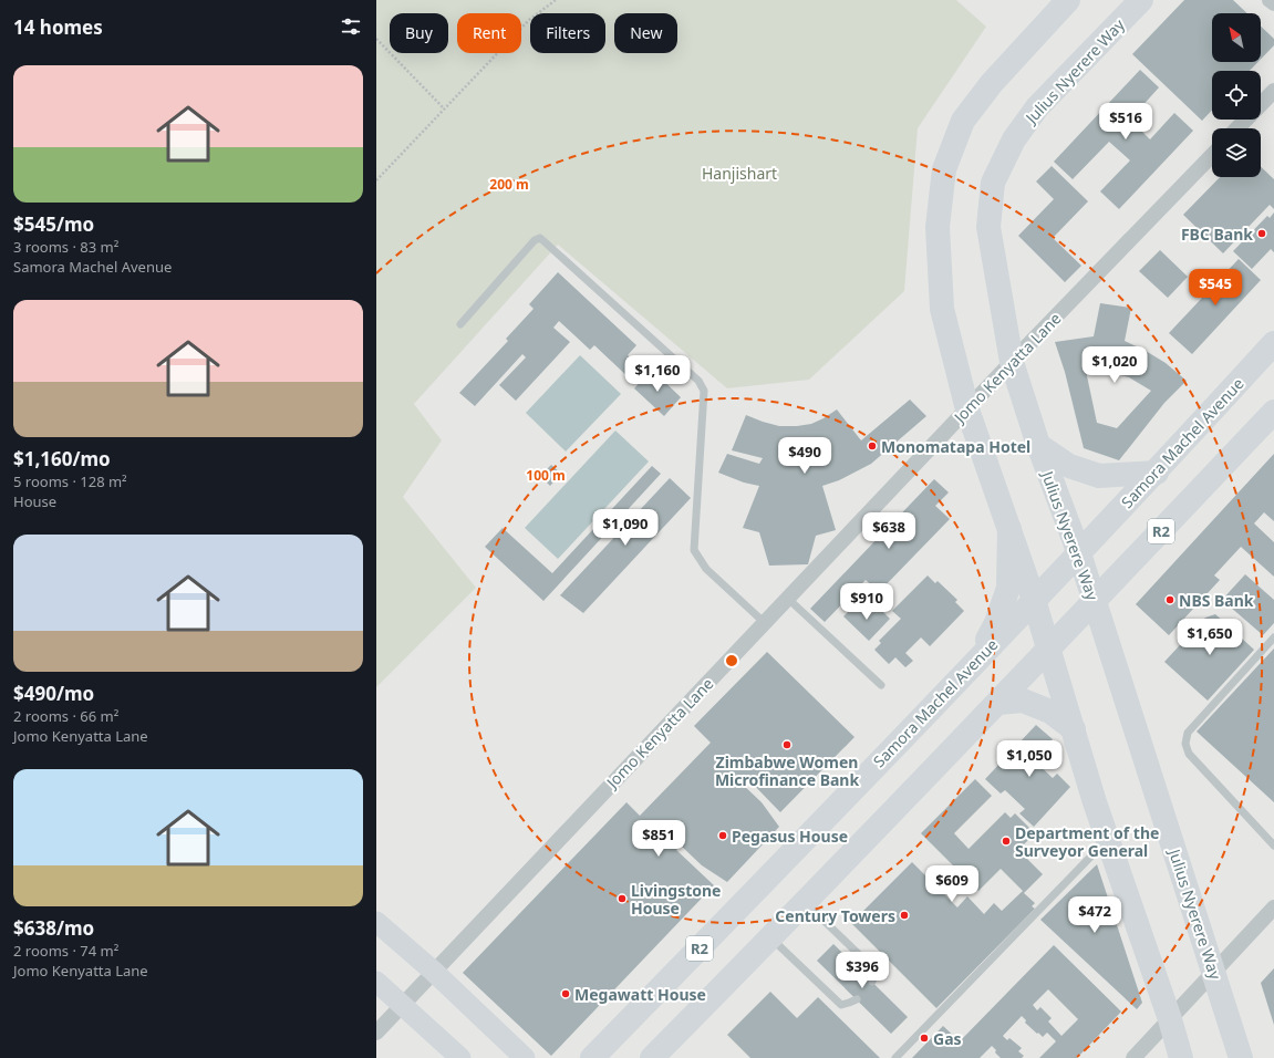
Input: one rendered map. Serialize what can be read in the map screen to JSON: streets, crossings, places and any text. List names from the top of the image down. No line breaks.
{"streets":{"main road":["Julius Nyerere Way","Samora Machel Avenue","R2"],"street":["Jomo Kenyatta Lane"]},"crossings":[["Julius Nyerere Way","Jomo Kenyatta Lane"],["Julius Nyerere Way","Samora Machel Avenue"],["Julius Nyerere Way","R2"]],"parks":["Hanjishart"],"places":["FBC Bank","Monomatapa Hotel","NBS Bank","Zimbabwe Women Microfinance Bank","Pegasus House","Department of the Surveyor General","Livingstone House","Century Towers","Megawatt House","Gas"],"north":"top left","page":{"heading":"14 homes","chip":["Buy","Rent","Filters","New"],"list":[{"name":"$545/mo","note":"3 rooms · 83 m² · Samora Machel Avenue"},{"name":"$1,160/mo","note":"5 rooms · 128 m² · House"},{"name":"$490/mo","note":"2 rooms · 66 m² · Jomo Kenyatta Lane"},{"name":"$638/mo","note":"2 rooms · 74 m² · Jomo Kenyatta Lane"}],"price":["$516","$545","$1,020","$1,160","$490","$1,090","$638","$910","$1,650","$1,050","$851","$609","$472","$396"]},"rings":["200 m","100 m"]}
